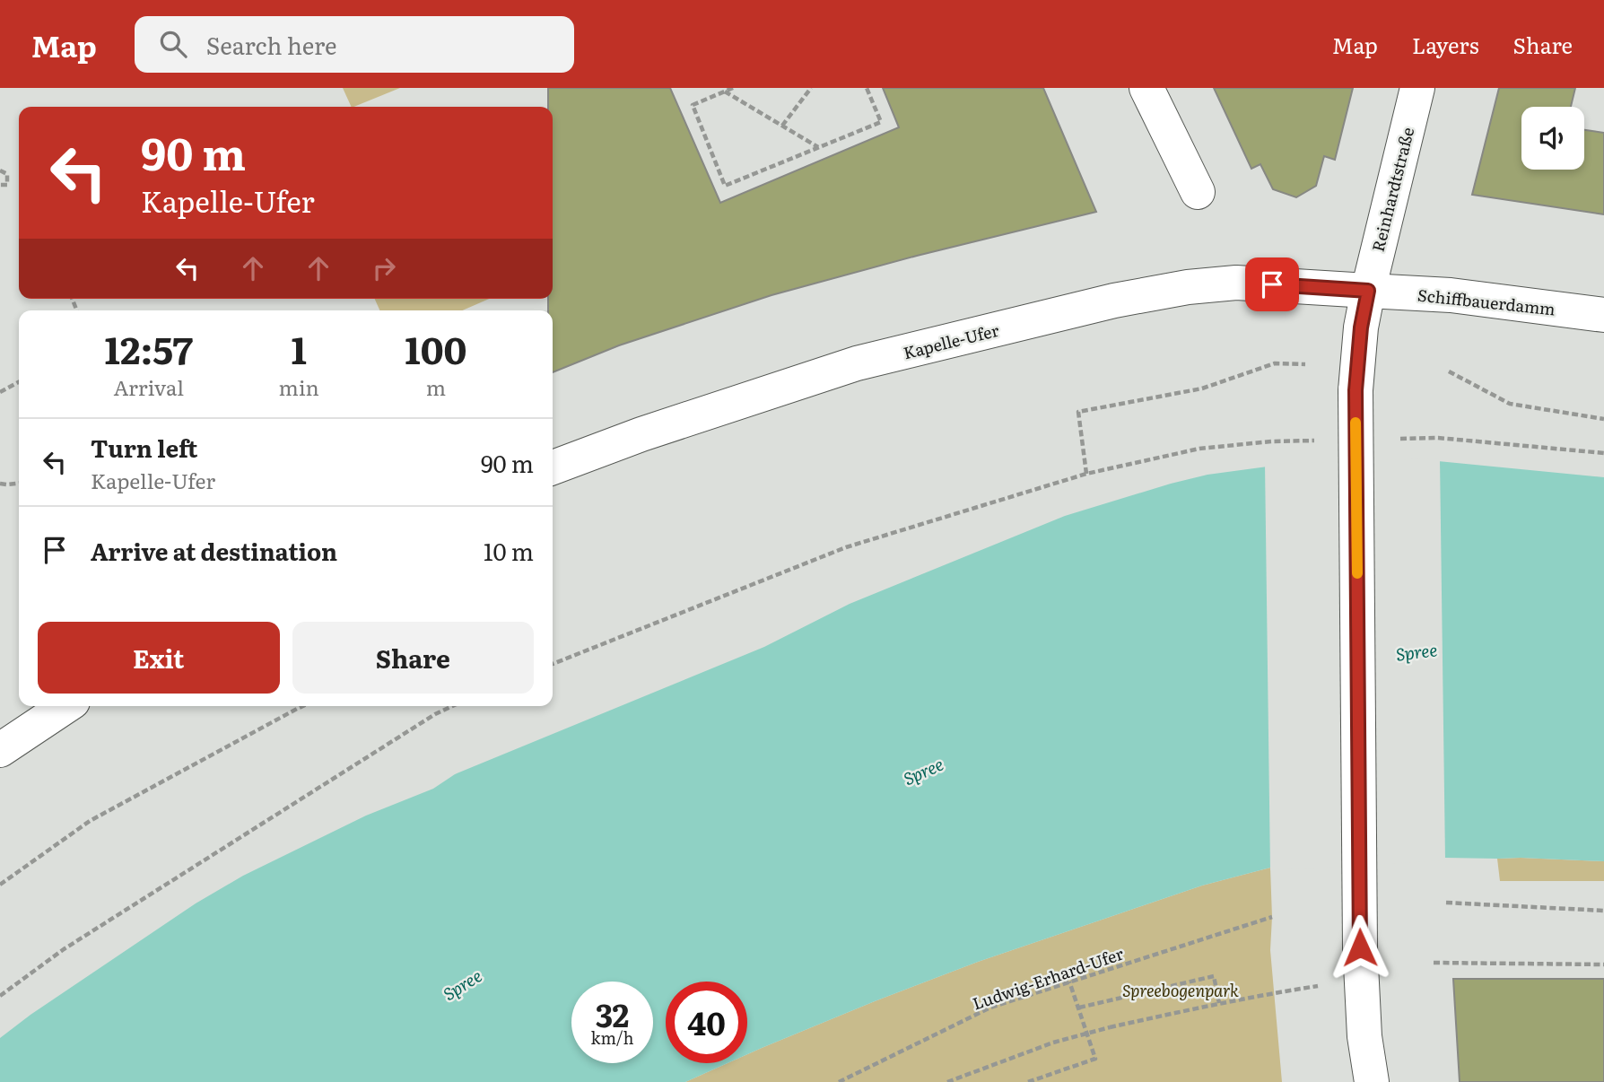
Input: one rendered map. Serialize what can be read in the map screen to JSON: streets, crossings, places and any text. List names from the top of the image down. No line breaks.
{"streets":{"street":["Reinhardtstraße","Schiffbauerdamm","Kapelle-Ufer"],"path":["Ludwig-Erhard-Ufer"]},"crossings":[["Reinhardtstraße","Schiffbauerdamm"],["Reinhardtstraße","Kapelle-Ufer"],["Schiffbauerdamm","Kapelle-Ufer"]],"water":["Spree"],"parks":["Spreebogenpark"],"page":{"header":"Map","search":"Search here","nav":["Map","Layers","Share"],"turn":["90 m","Kapelle-Ufer"],"eta":["12:57","Arrival","1","min","100","m"],"list":[{"name":"Turn left","note":"Kapelle-Ufer","value":"90 m"},{"name":"Arrive at destination","value":"10 m"}],"buttons":["Exit","Share"],"speed":"32 km/h","limit":"40"}}
